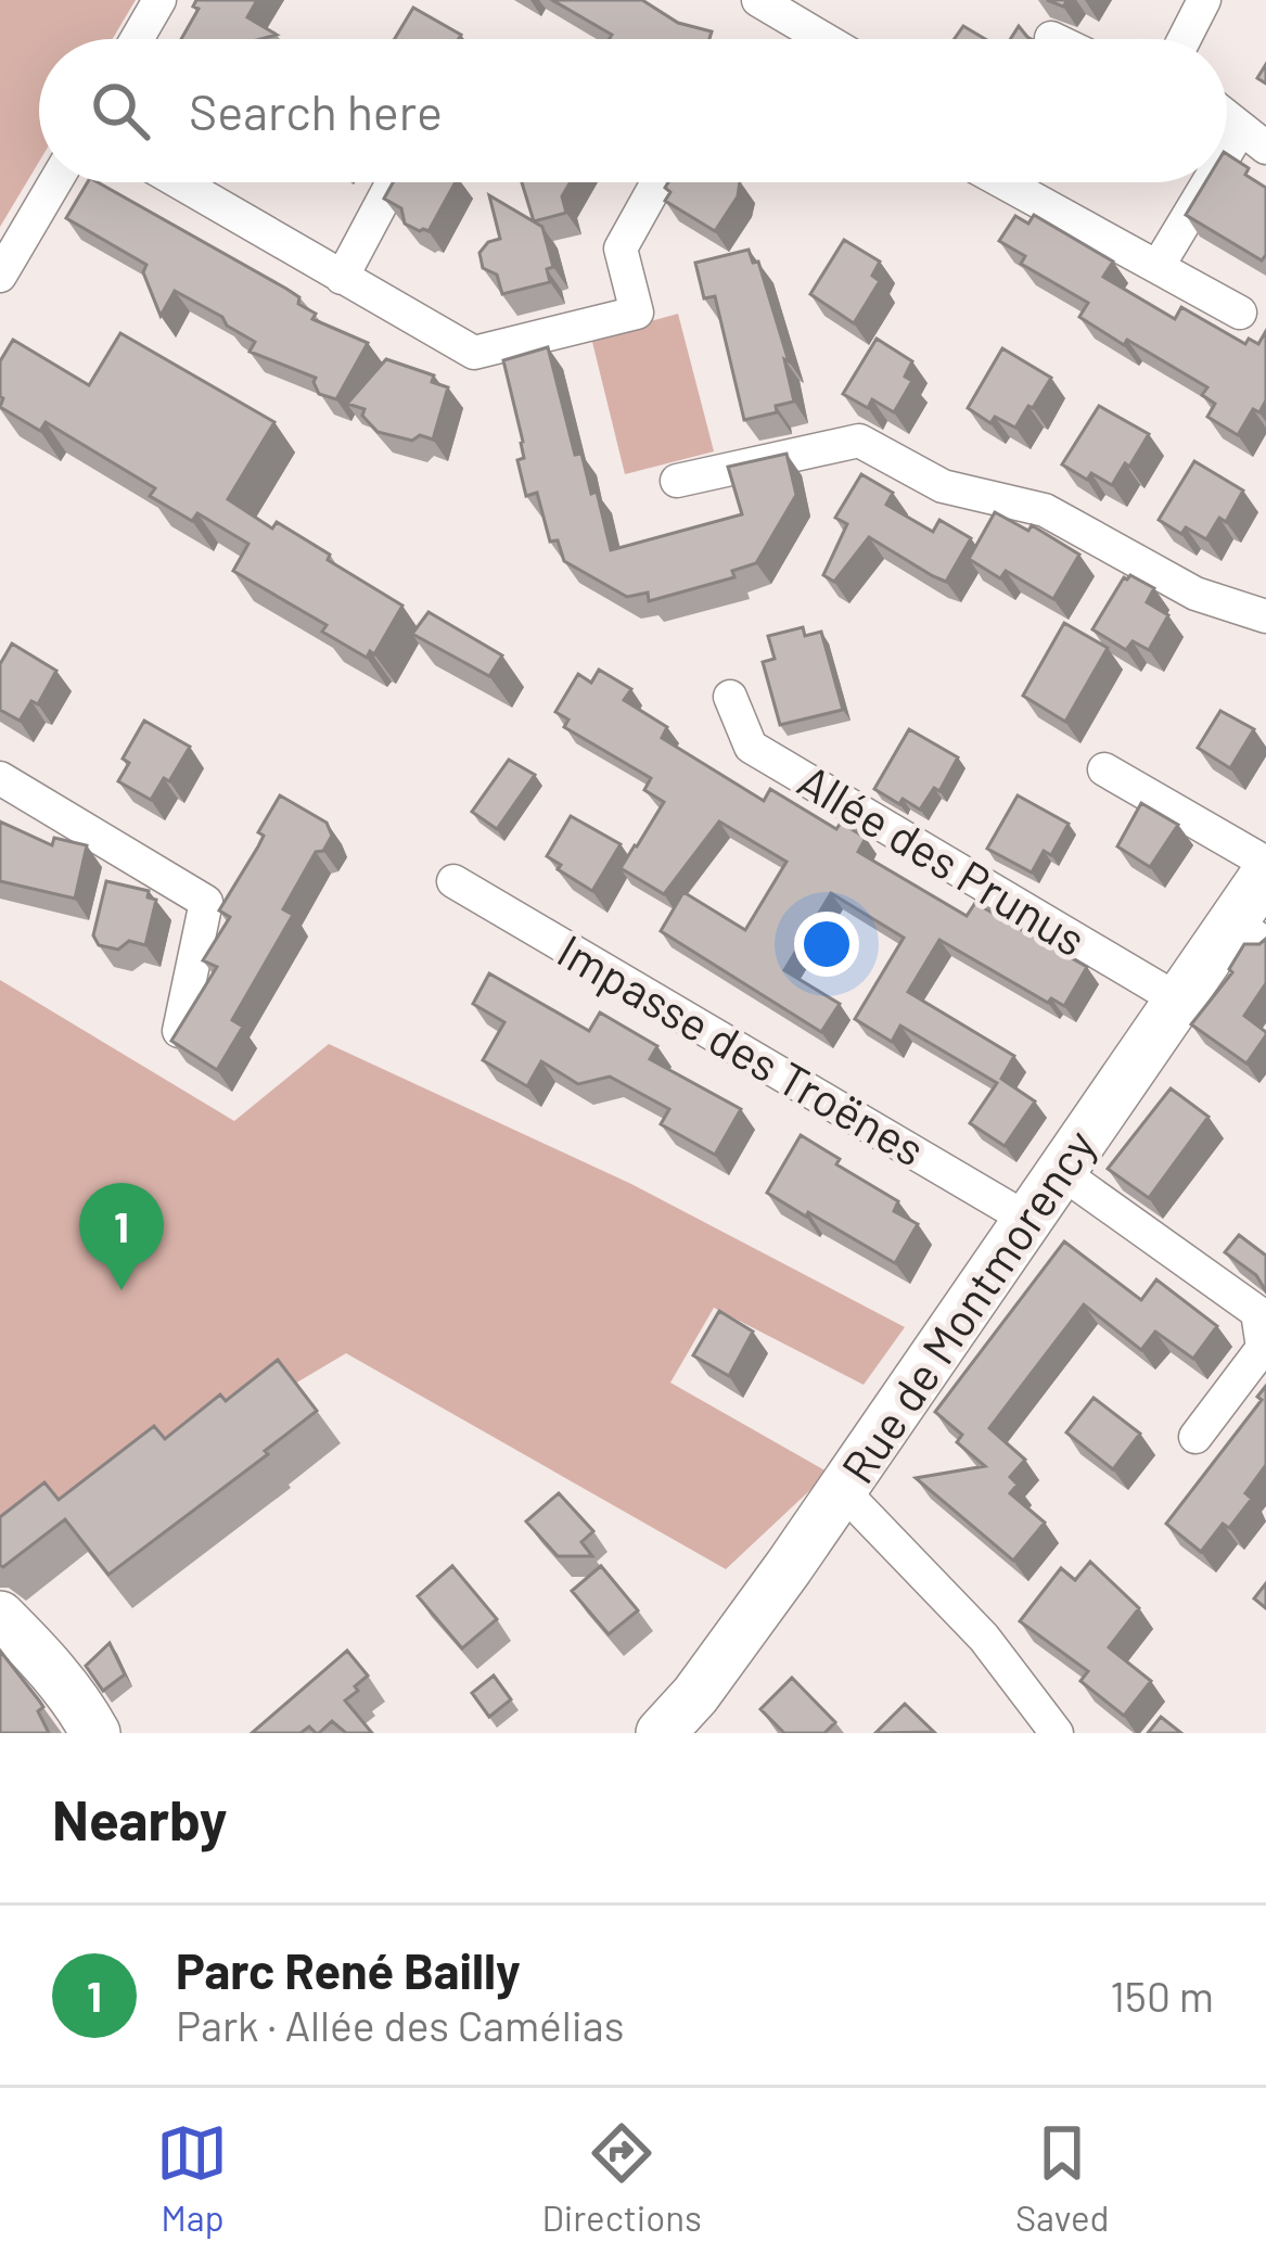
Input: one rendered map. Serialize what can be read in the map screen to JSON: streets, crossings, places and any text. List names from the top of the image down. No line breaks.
{"streets":{"street":["Allée des Prunus","Impasse des Troënes","Rue de Montmorency"]},"crossings":[["Allée des Prunus","Rue de Montmorency"],["Impasse des Troënes","Rue de Montmorency"]],"page":{"search":"Search here","pins":"1","heading":"Nearby","list":[{"mark":"1","name":"Parc René Bailly","note":"Park · Allée des Camélias","value":"150 m"}],"nav":["Map","Directions","Saved"]}}
